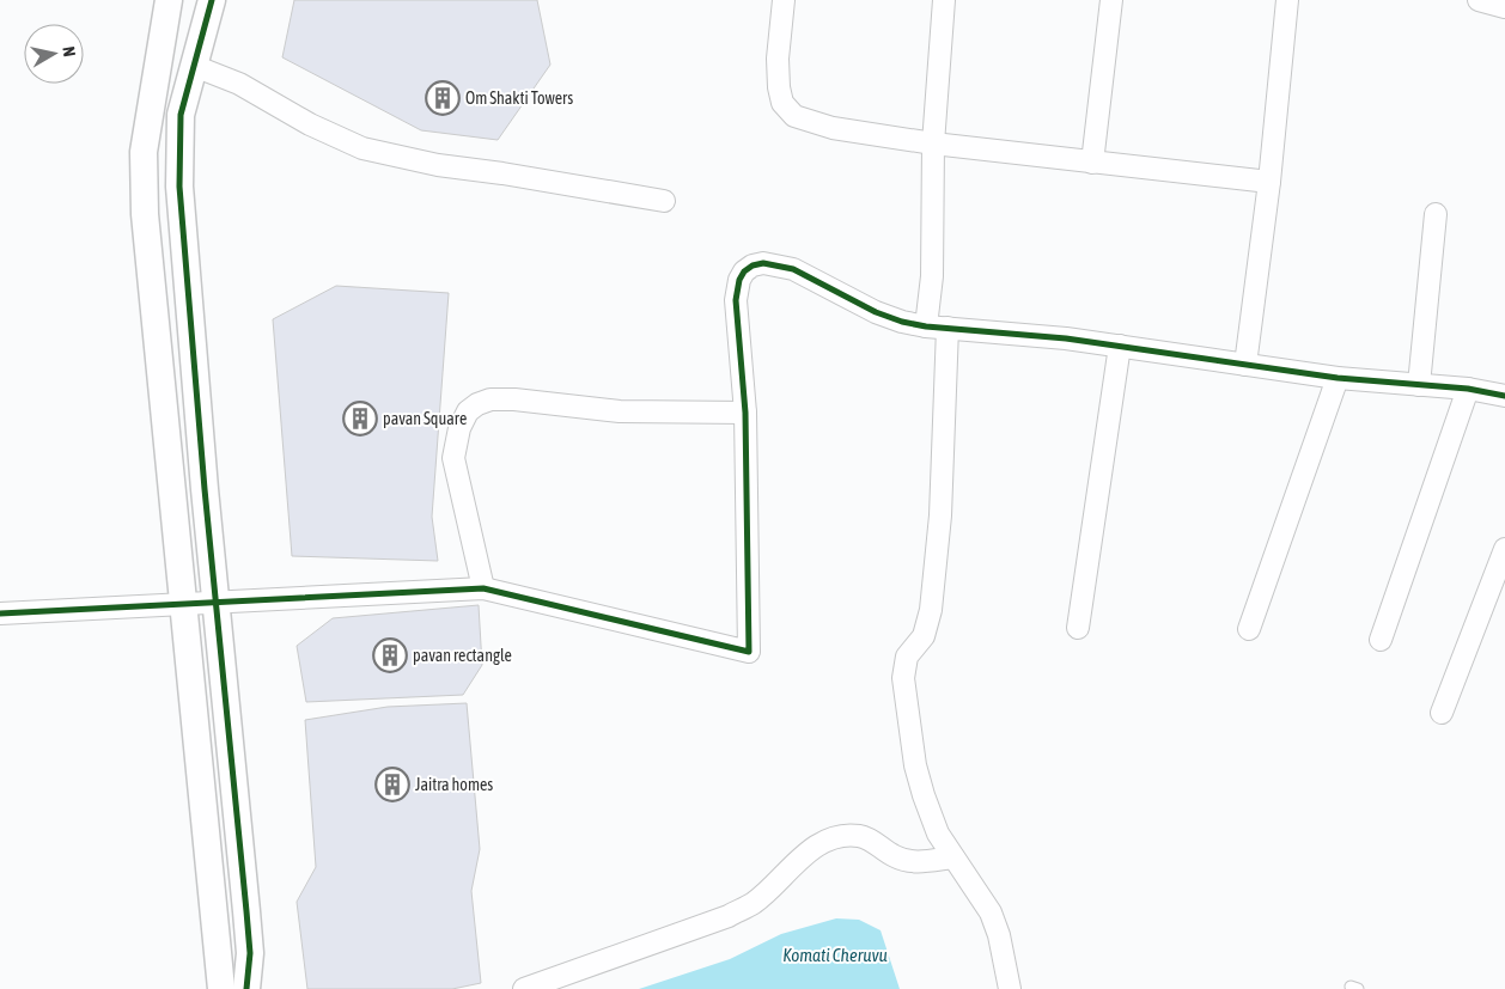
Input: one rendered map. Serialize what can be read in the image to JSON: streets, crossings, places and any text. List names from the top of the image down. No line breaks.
{"water":["Komati Cheruvu"],"places":{"building":["Om Shakti Towers","pavan Square","pavan rectangle","Jaitra homes"]},"north":"right"}
